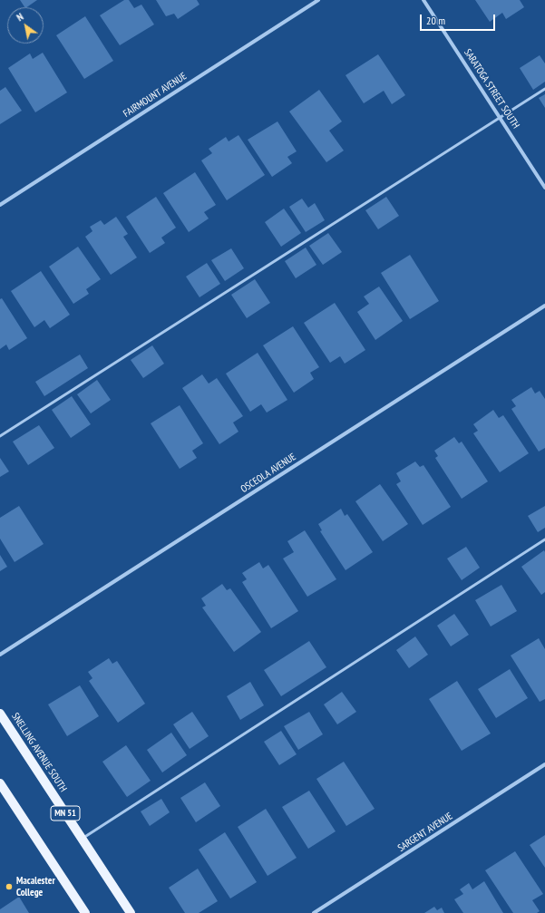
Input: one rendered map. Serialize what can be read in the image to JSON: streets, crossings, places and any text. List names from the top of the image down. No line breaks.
{"streets":{"main road":["SNELLING AVENUE SOUTH","MN 51"],"street":["SARATOGA STREET SOUTH","FAIRMOUNT AVENUE","OSCEOLA AVENUE","SARGENT AVENUE"]},"places":["Macalester College"],"scale_bar":"20 m","north":"top left"}
